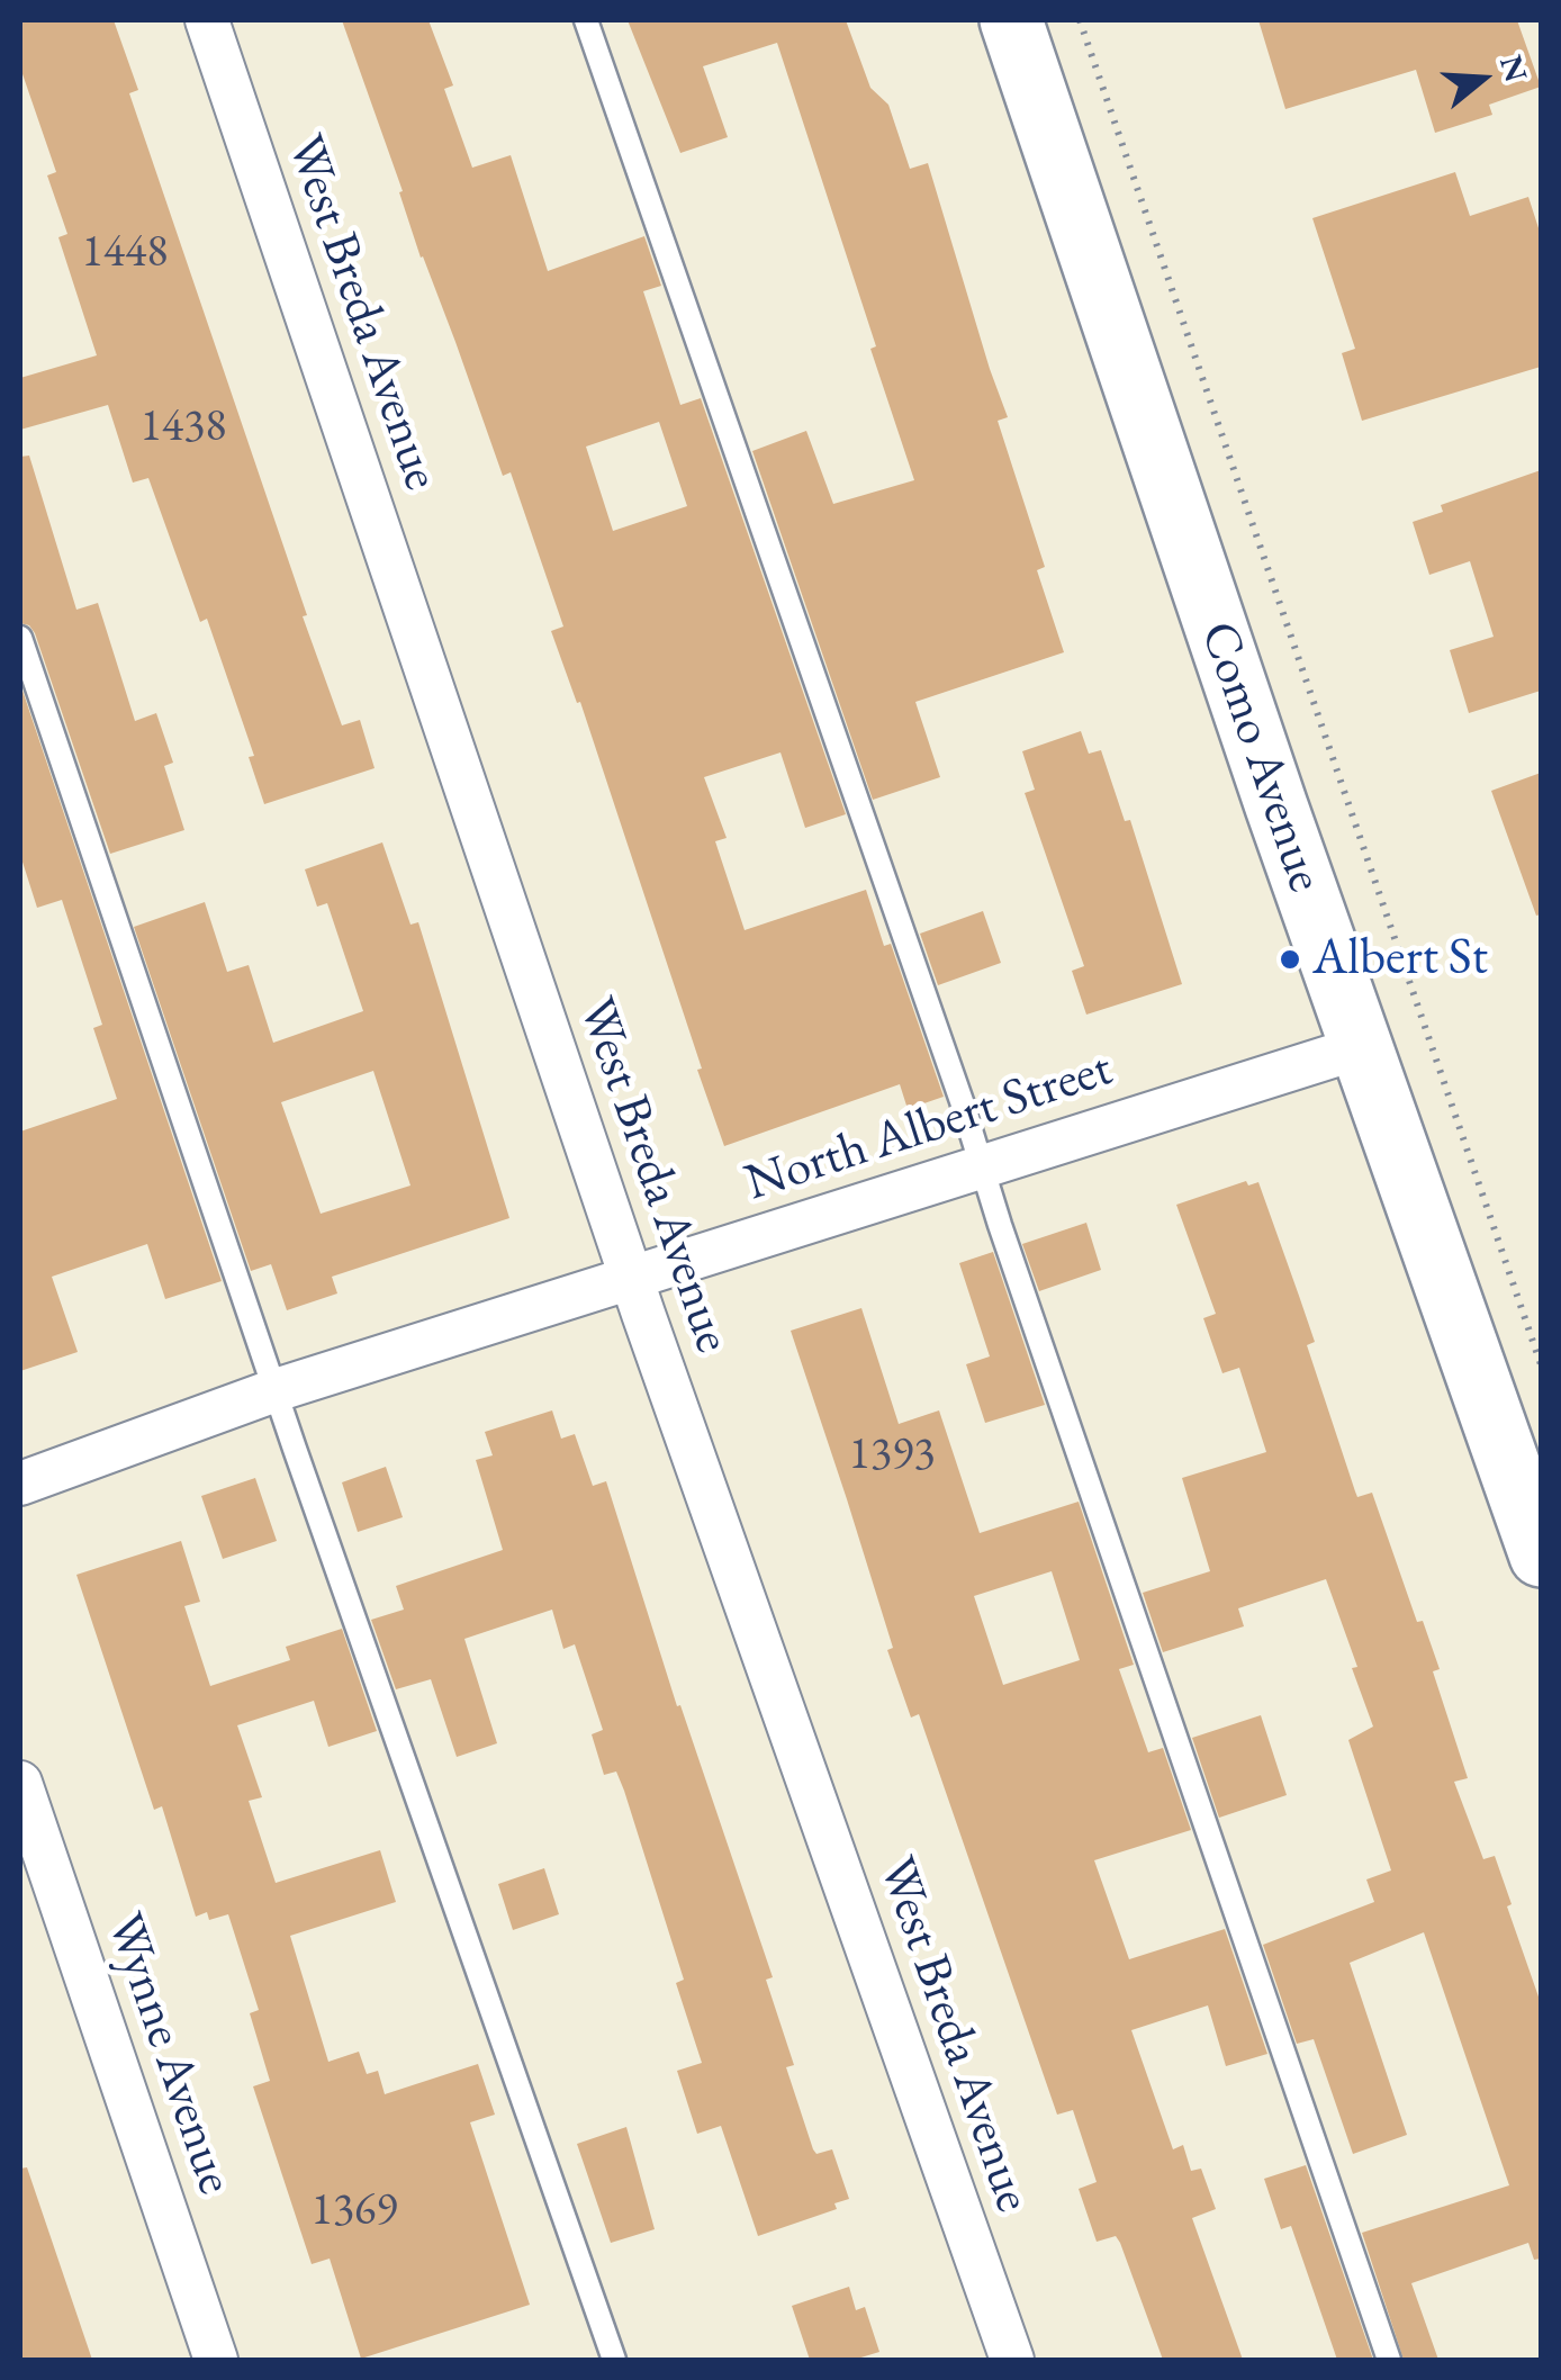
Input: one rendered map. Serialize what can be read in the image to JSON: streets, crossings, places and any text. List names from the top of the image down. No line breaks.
{"streets":{"main road":["Como Avenue"],"street":["West Breda Avenue","North Albert Street","Wynne Avenue"]},"crossings":[["West Breda Avenue","North Albert Street"],["Como Avenue","North Albert Street"]],"places":["Albert St"],"house_numbers":["1448","1438","1393","1369"],"north":"right"}
